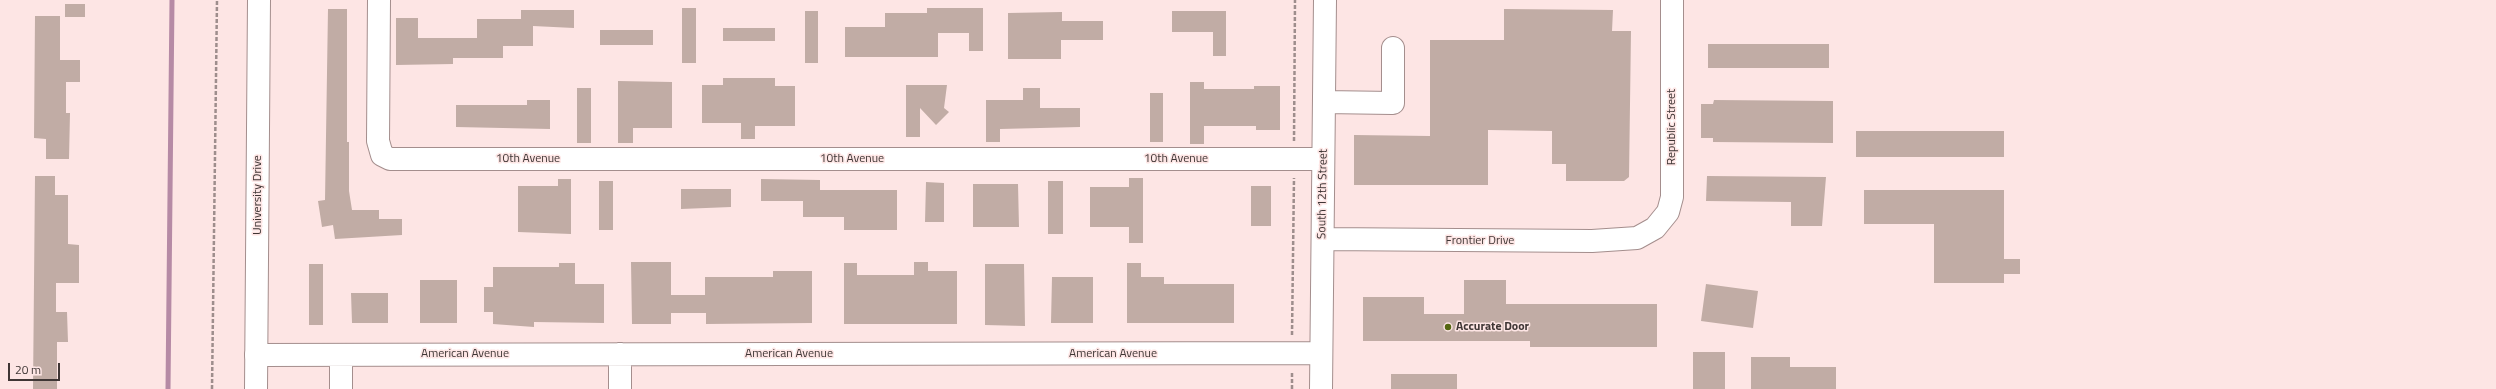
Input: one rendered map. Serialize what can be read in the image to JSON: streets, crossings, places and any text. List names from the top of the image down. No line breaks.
{"streets":{"street":["Republic Street","10th Avenue","South 12th Street","University Drive","Frontier Drive","American Avenue"]},"crossings":[["Republic Street","Frontier Drive"],["10th Avenue","South 12th Street"],["South 12th Street","Frontier Drive"],["South 12th Street","American Avenue"],["University Drive","American Avenue"]],"places":["Accurate Door"],"scale_bar":"20 m"}
